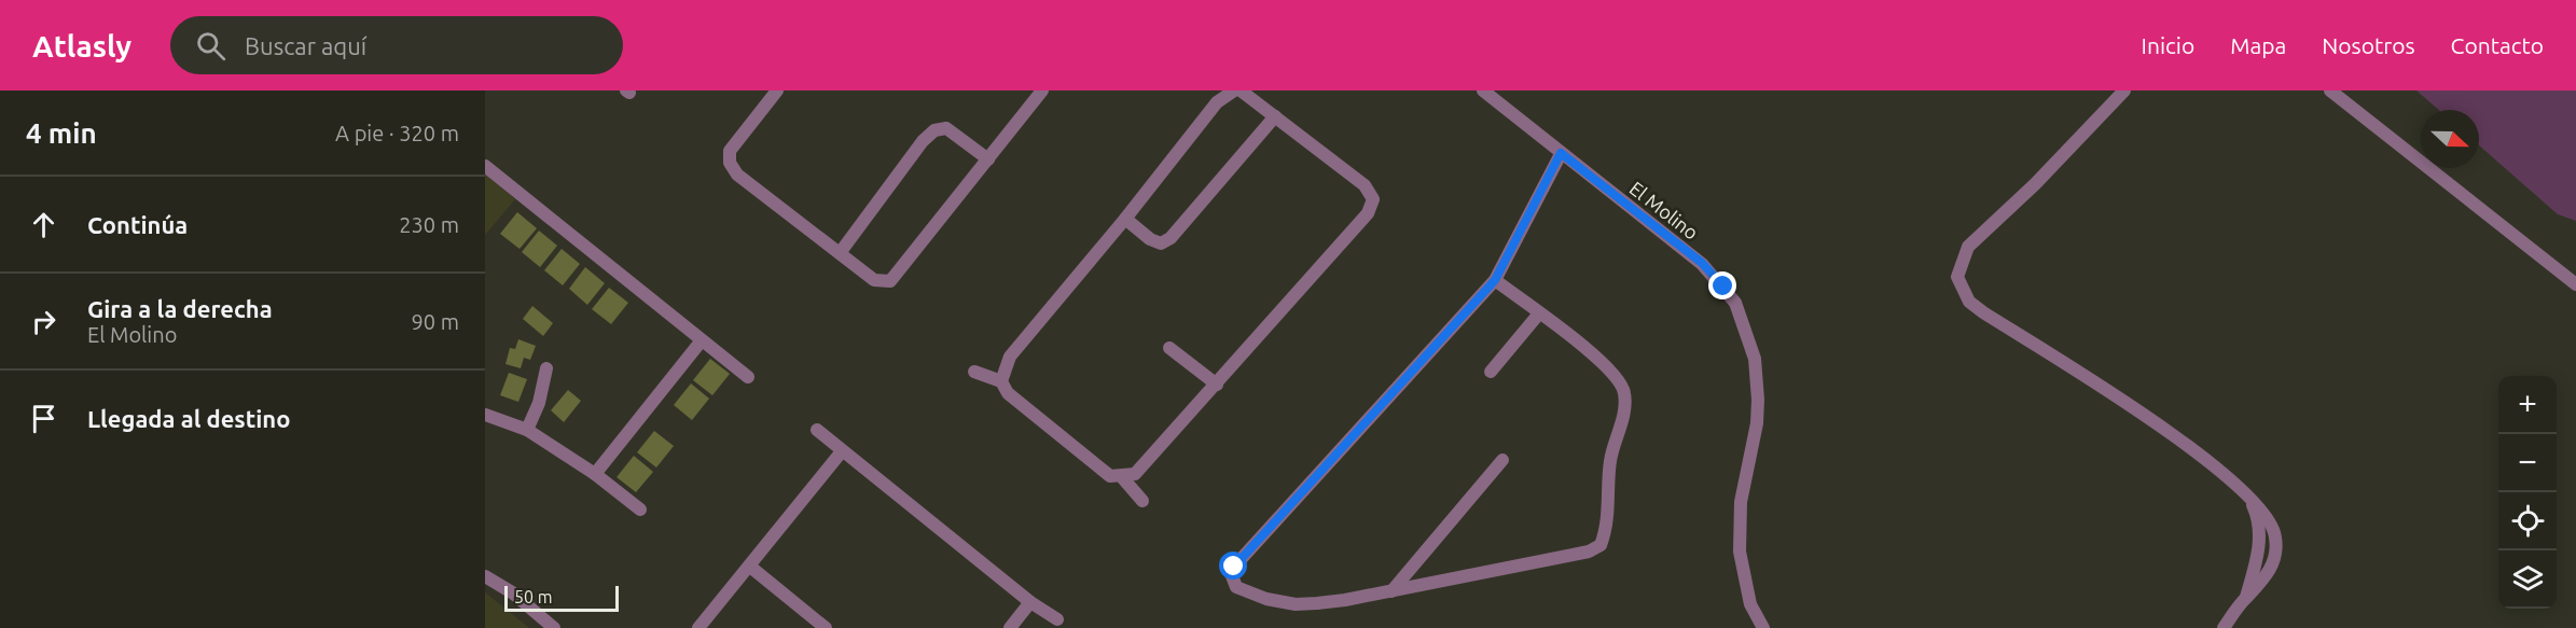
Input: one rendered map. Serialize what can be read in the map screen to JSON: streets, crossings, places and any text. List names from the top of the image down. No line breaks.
{"streets":{"street":["El Molino"]},"scale_bar":"50 m","north":"right","page":{"header":"Atlasly","search":"Buscar aquí","nav":["Inicio","Mapa","Nosotros","Contacto"],"heading":["4 min","A pie · 320 m"],"list":[["Continúa","230 m"],["Gira a la derecha","El Molino","90 m"],"Llegada al destino"],"map_buttons":["+","−"],"scale":"50 m"}}
